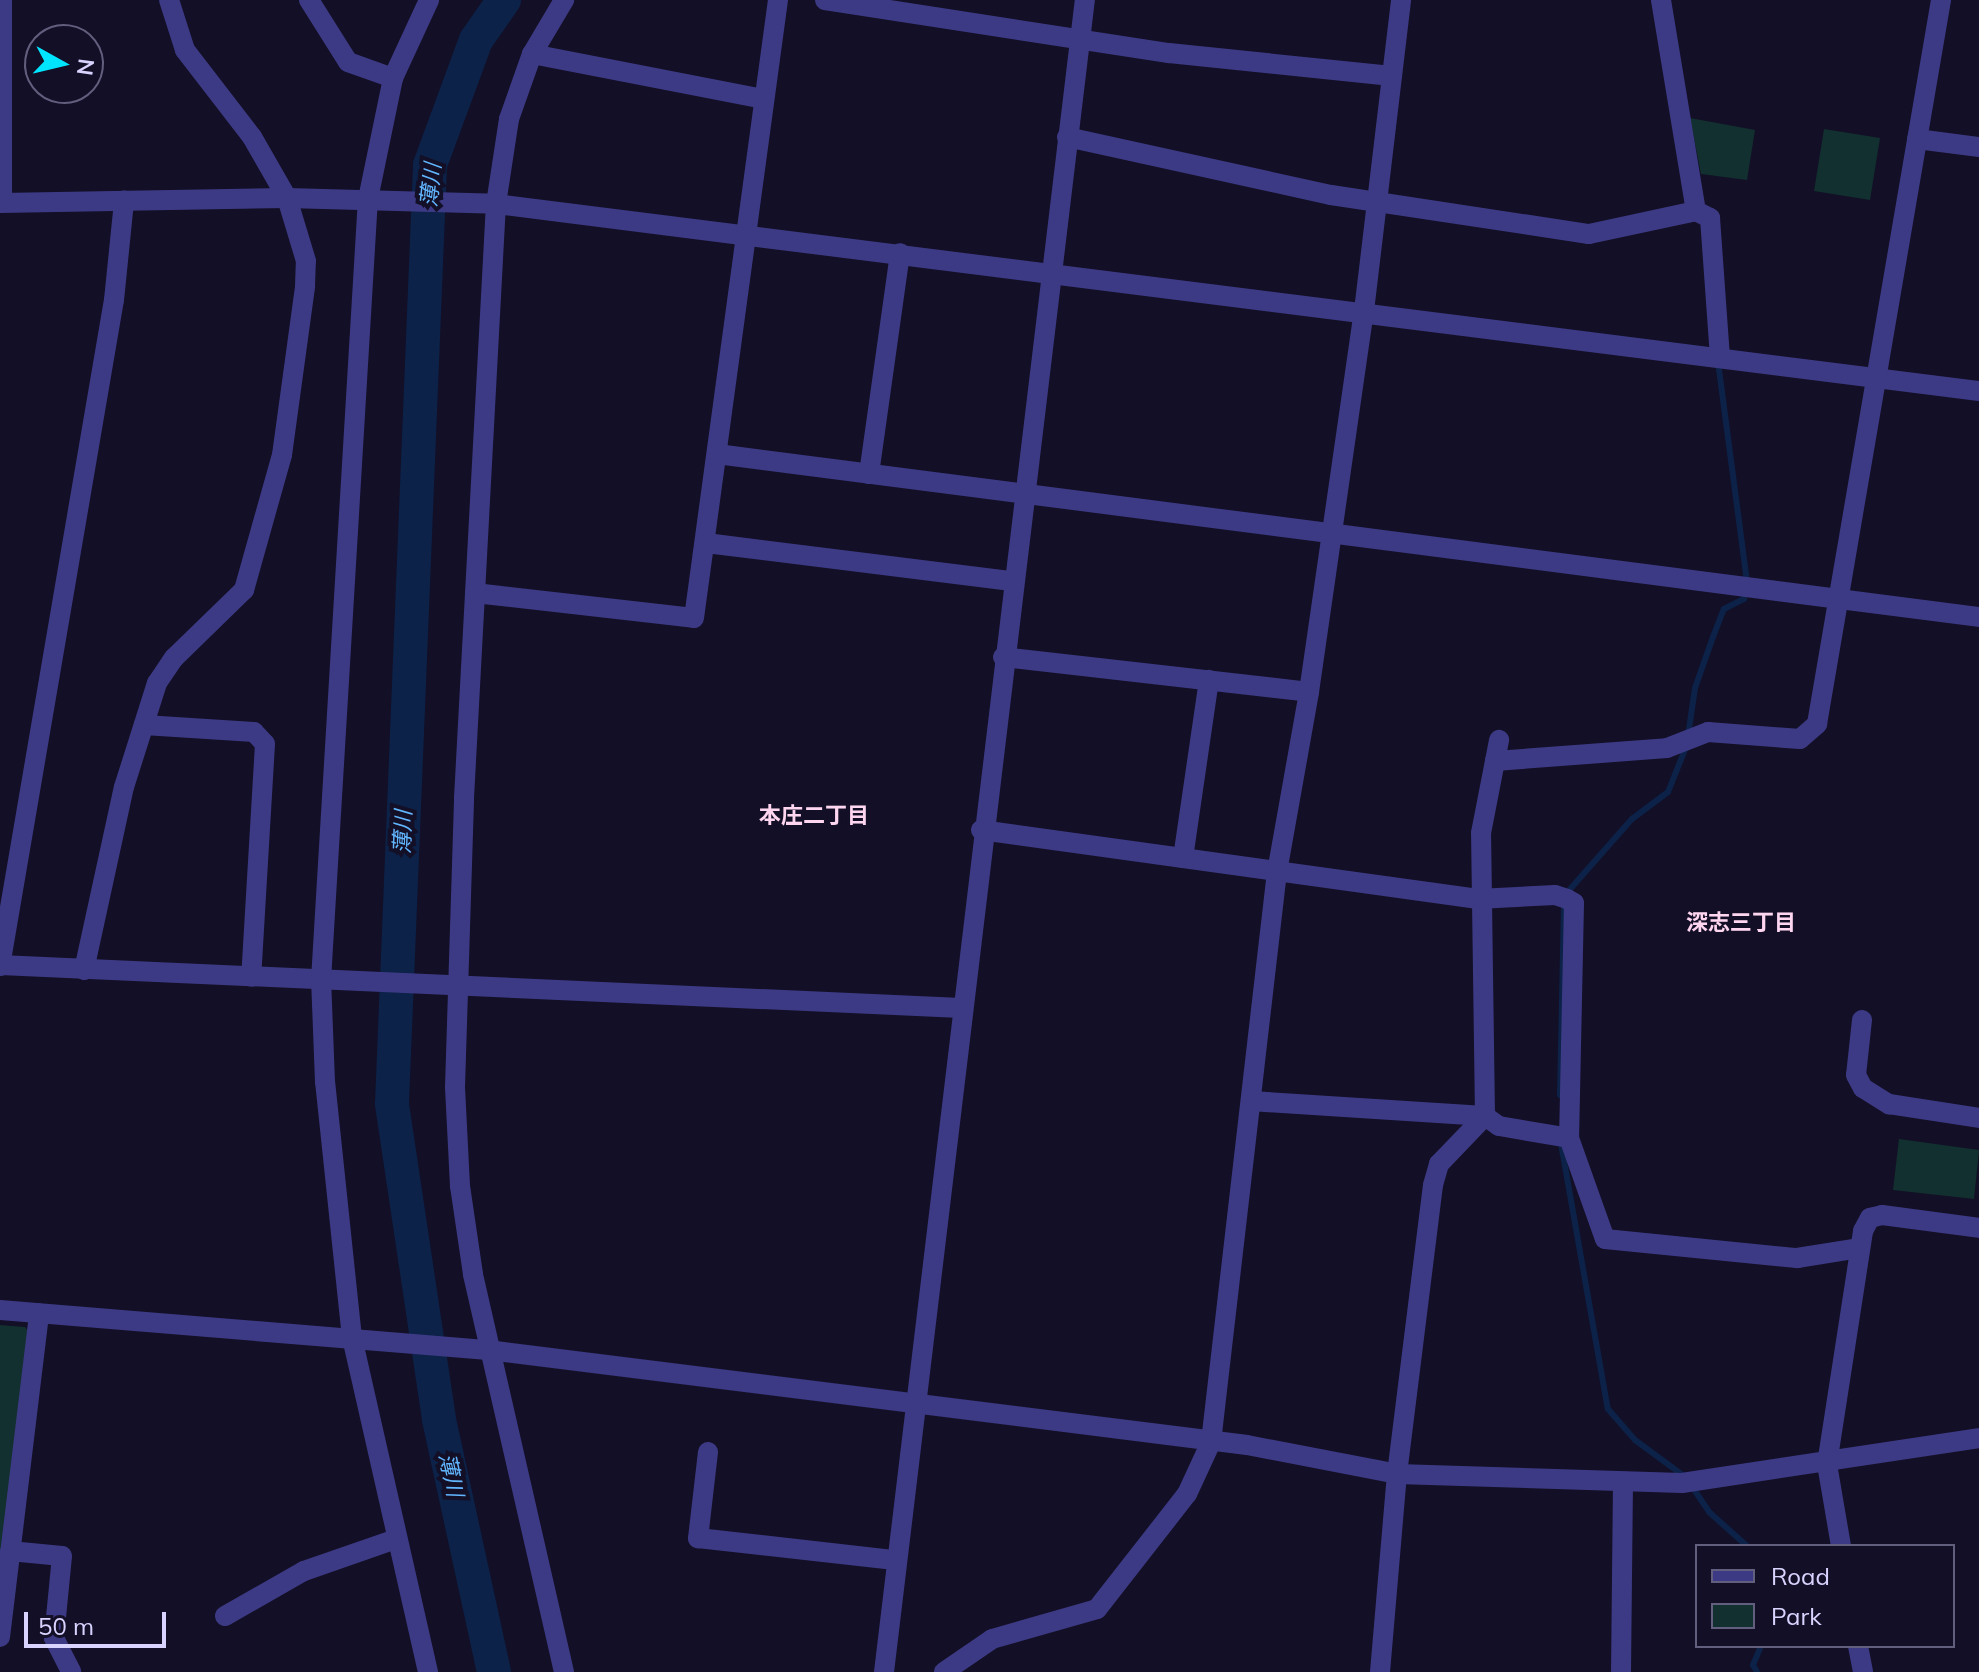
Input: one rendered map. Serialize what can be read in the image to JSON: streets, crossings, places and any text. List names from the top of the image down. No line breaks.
{"districts":["本庄二丁目","深志三丁目"],"water":["薄川"],"legend":["Road","Park"],"scale_bar":"50 m","north":"right"}
